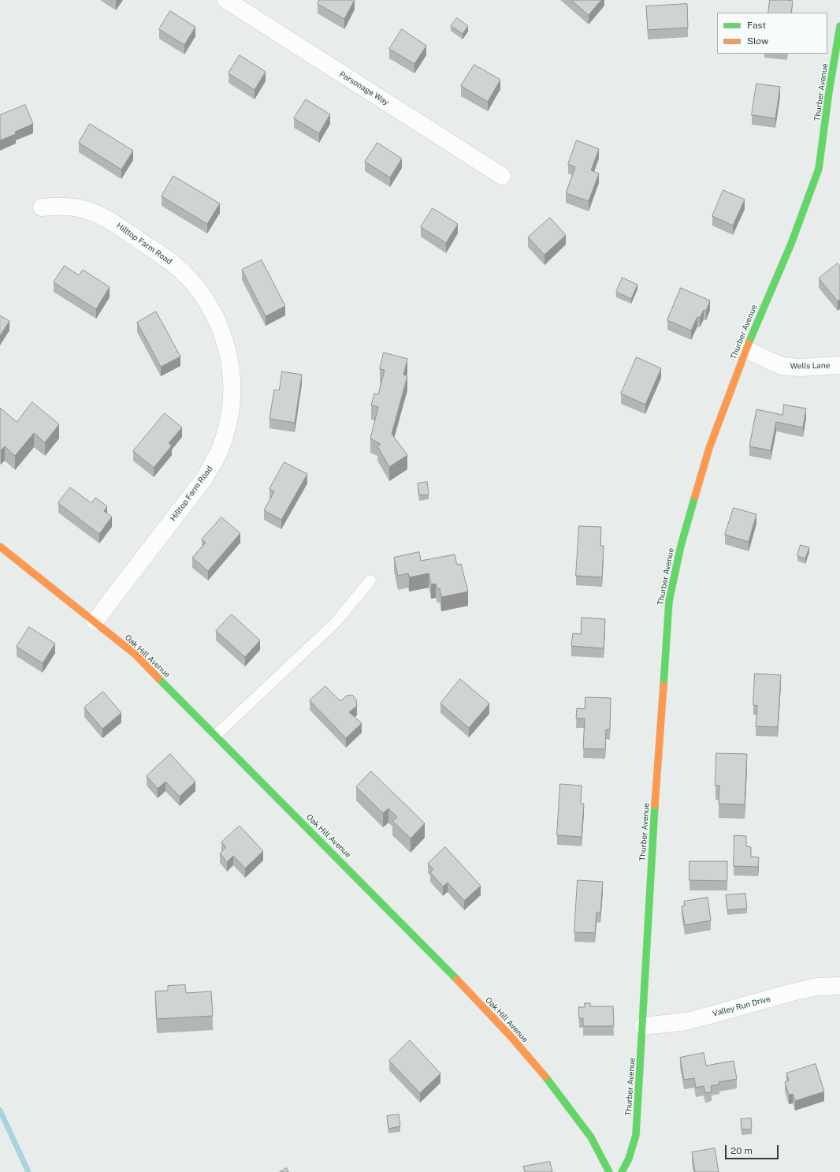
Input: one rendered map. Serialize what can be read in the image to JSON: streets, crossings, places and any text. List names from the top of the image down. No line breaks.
{"streets":{"street":["Parsonage Way","Thurber Avenue","Hilltop Farm Road","Wells Lane","Oak Hill Avenue","Valley Run Drive"]},"crossings":[["Thurber Avenue","Wells Lane"],["Thurber Avenue","Valley Run Drive"],["Hilltop Farm Road","Oak Hill Avenue"]],"legend":["Fast","Slow"],"scale_bar":"20 m"}
